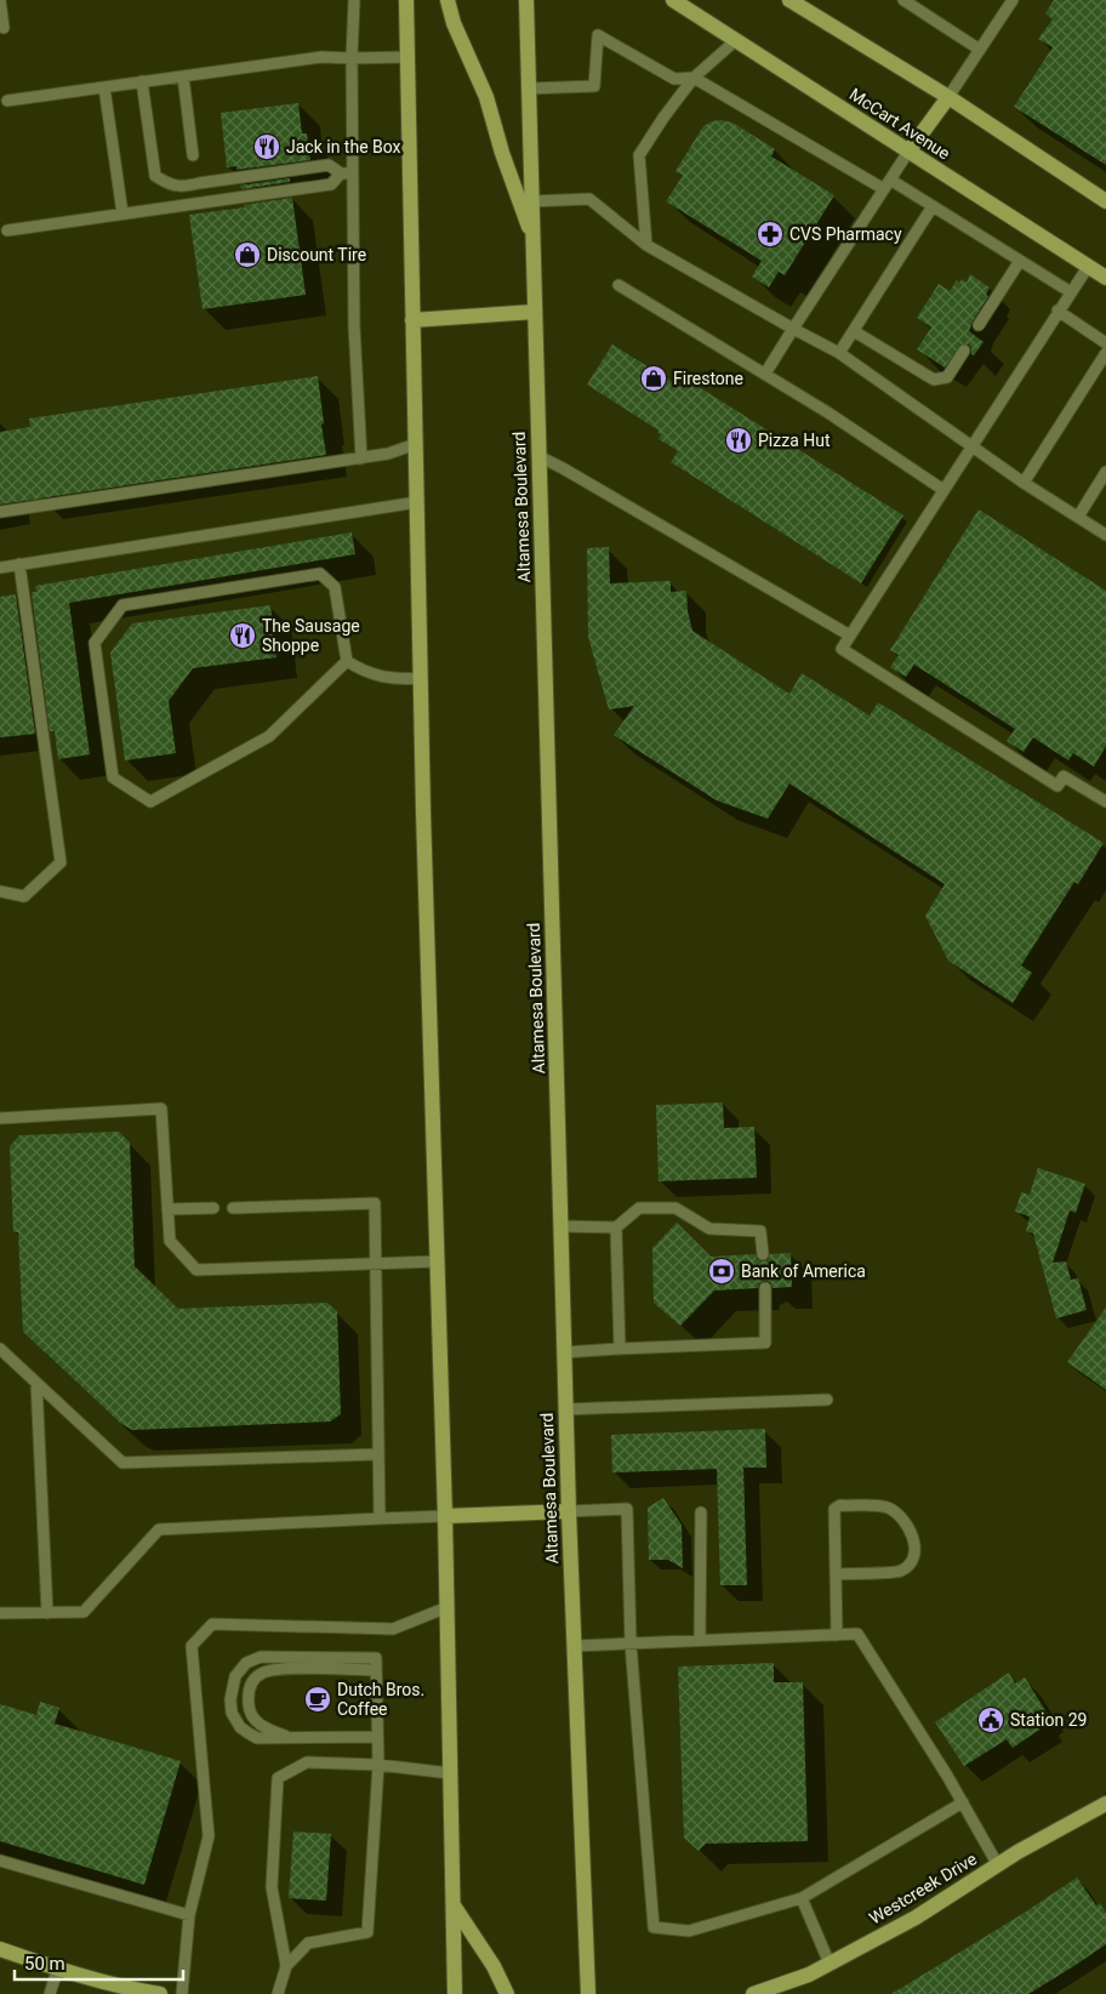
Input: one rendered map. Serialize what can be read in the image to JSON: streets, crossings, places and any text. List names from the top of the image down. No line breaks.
{"streets":{"main road":["McCart Avenue","Altamesa Boulevard","Westcreek Drive"]},"places":{"restaurant":["Jack in the Box","Pizza Hut","The Sausage Shoppe"],"pharmacy":["CVS Pharmacy"],"shop":["Discount Tire","Firestone"],"bank":["Bank of America"],"cafe":["Dutch Bros. Coffee"],"public building":["Station 29"]},"scale_bar":"50 m"}
